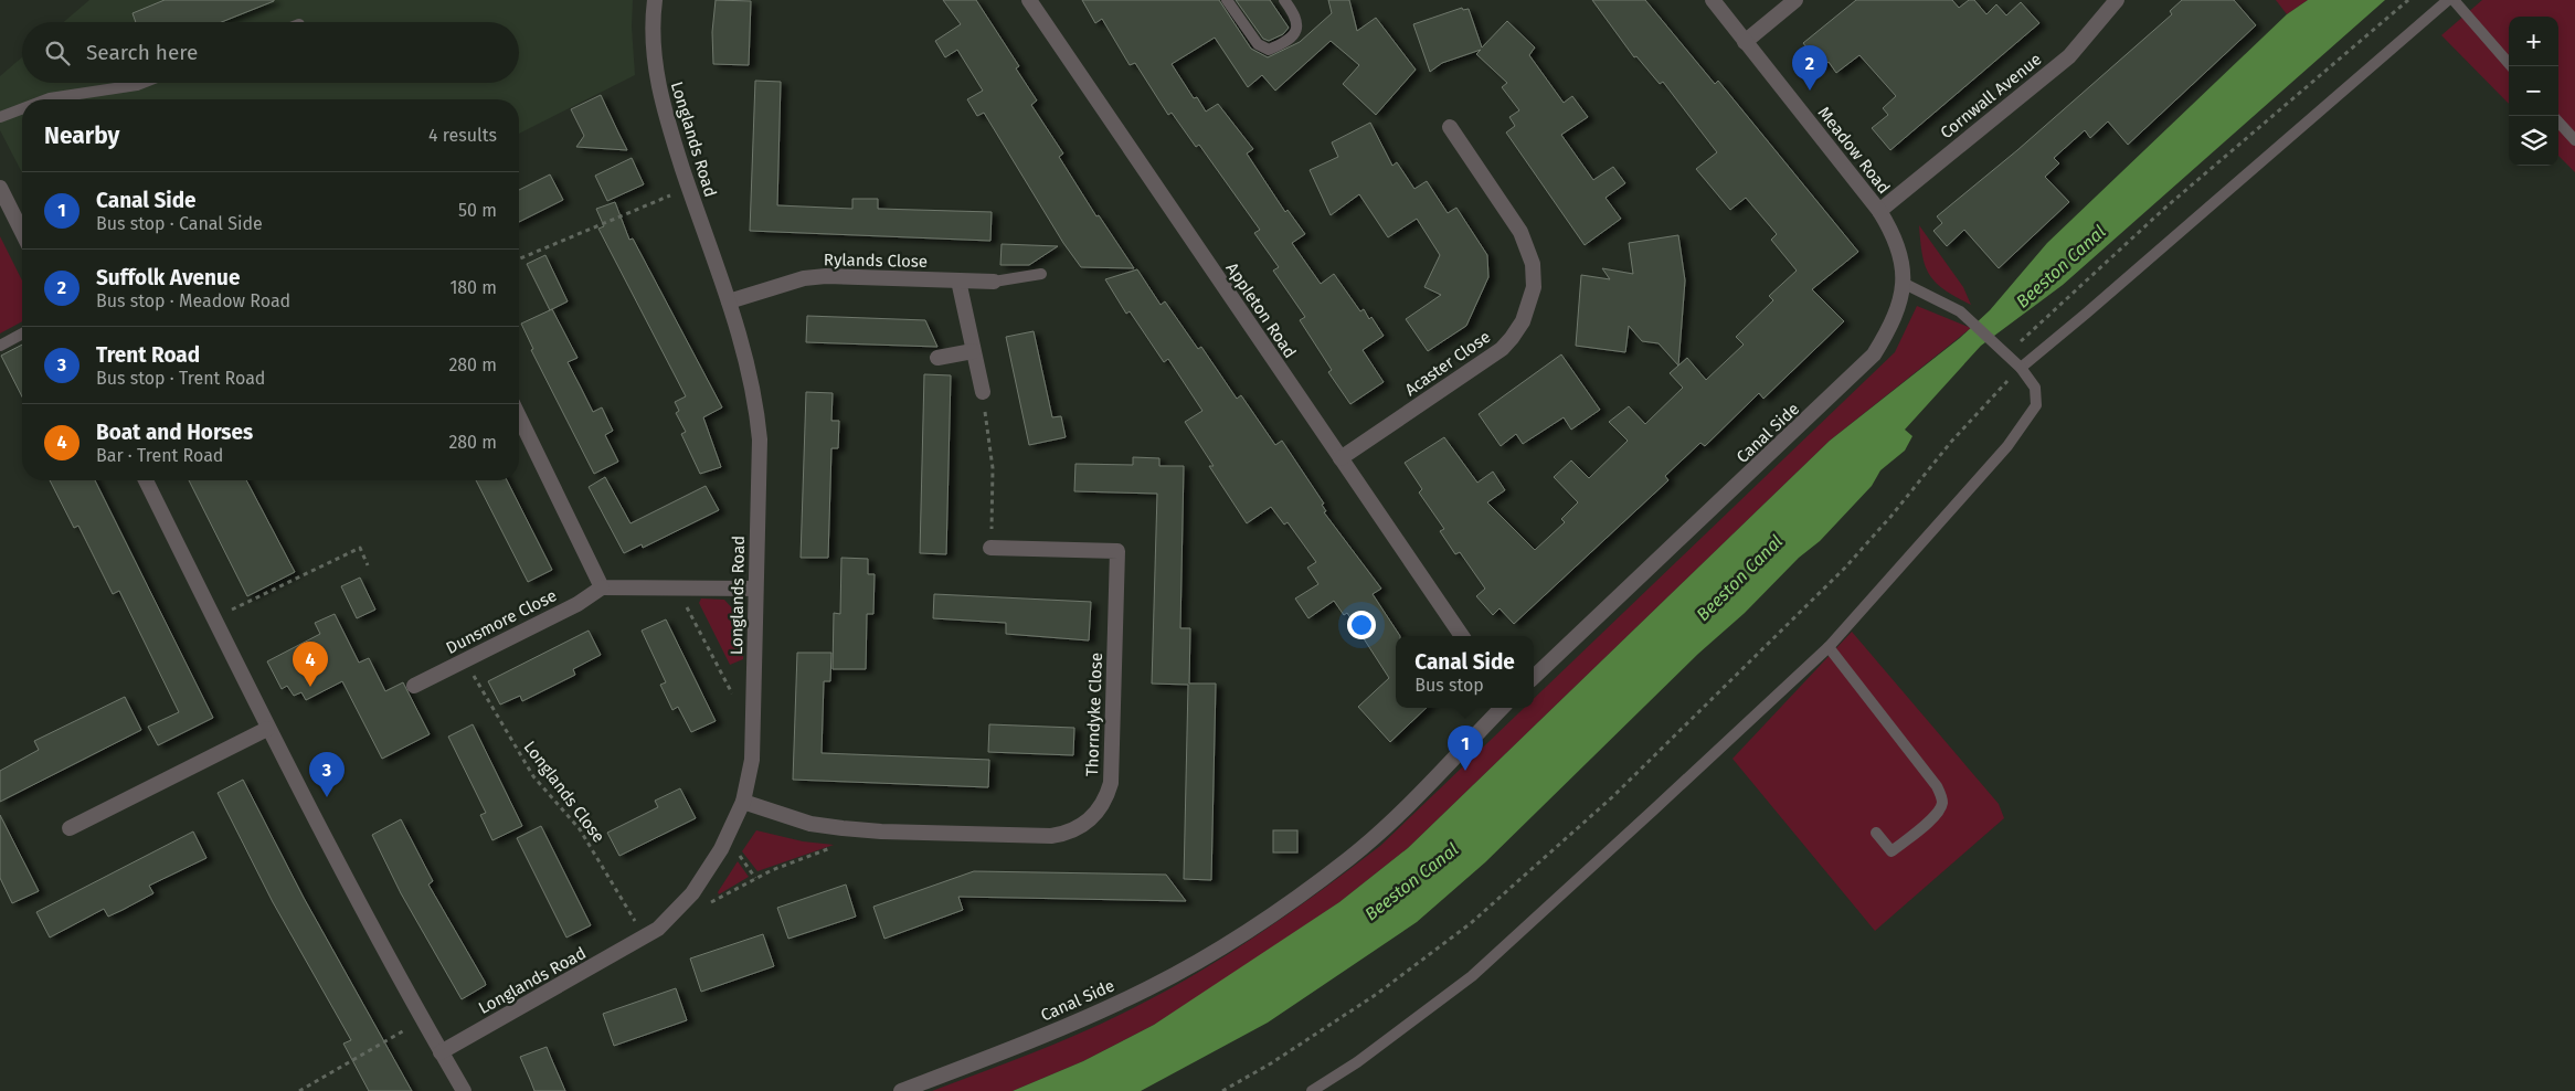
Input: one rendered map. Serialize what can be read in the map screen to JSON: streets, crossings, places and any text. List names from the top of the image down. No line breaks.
{"streets":{"street":["Cornwall Avenue","Longlands Road","Meadow Road","Rylands Close","Appleton Road","Acaster Close","Canal Side","Dunsmore Close","Thorndyke Close"],"path":["Longlands Close"]},"crossings":[["Cornwall Avenue","Meadow Road"],["Longlands Road","Rylands Close"],["Longlands Road","Thorndyke Close"],["Longlands Road","Longlands Close"],["Meadow Road","Canal Side"],["Appleton Road","Acaster Close"],["Dunsmore Close","Longlands Close"]],"water":["Beeston Canal"],"page":{"map_buttons":["+","−"],"search":"Search here","pins":["2","4","1","3"],"heading":["Nearby","4 results"],"list":[{"mark":"1","name":"Canal Side","note":"Bus stop · Canal Side","value":"50 m"},{"mark":"2","name":"Suffolk Avenue","note":"Bus stop · Meadow Road","value":"180 m"},{"mark":"3","name":"Trent Road","note":"Bus stop · Trent Road","value":"280 m"},{"mark":"4","name":"Boat and Horses","note":"Bar · Trent Road","value":"280 m"}],"popup":["Canal Side","Bus stop"]}}
